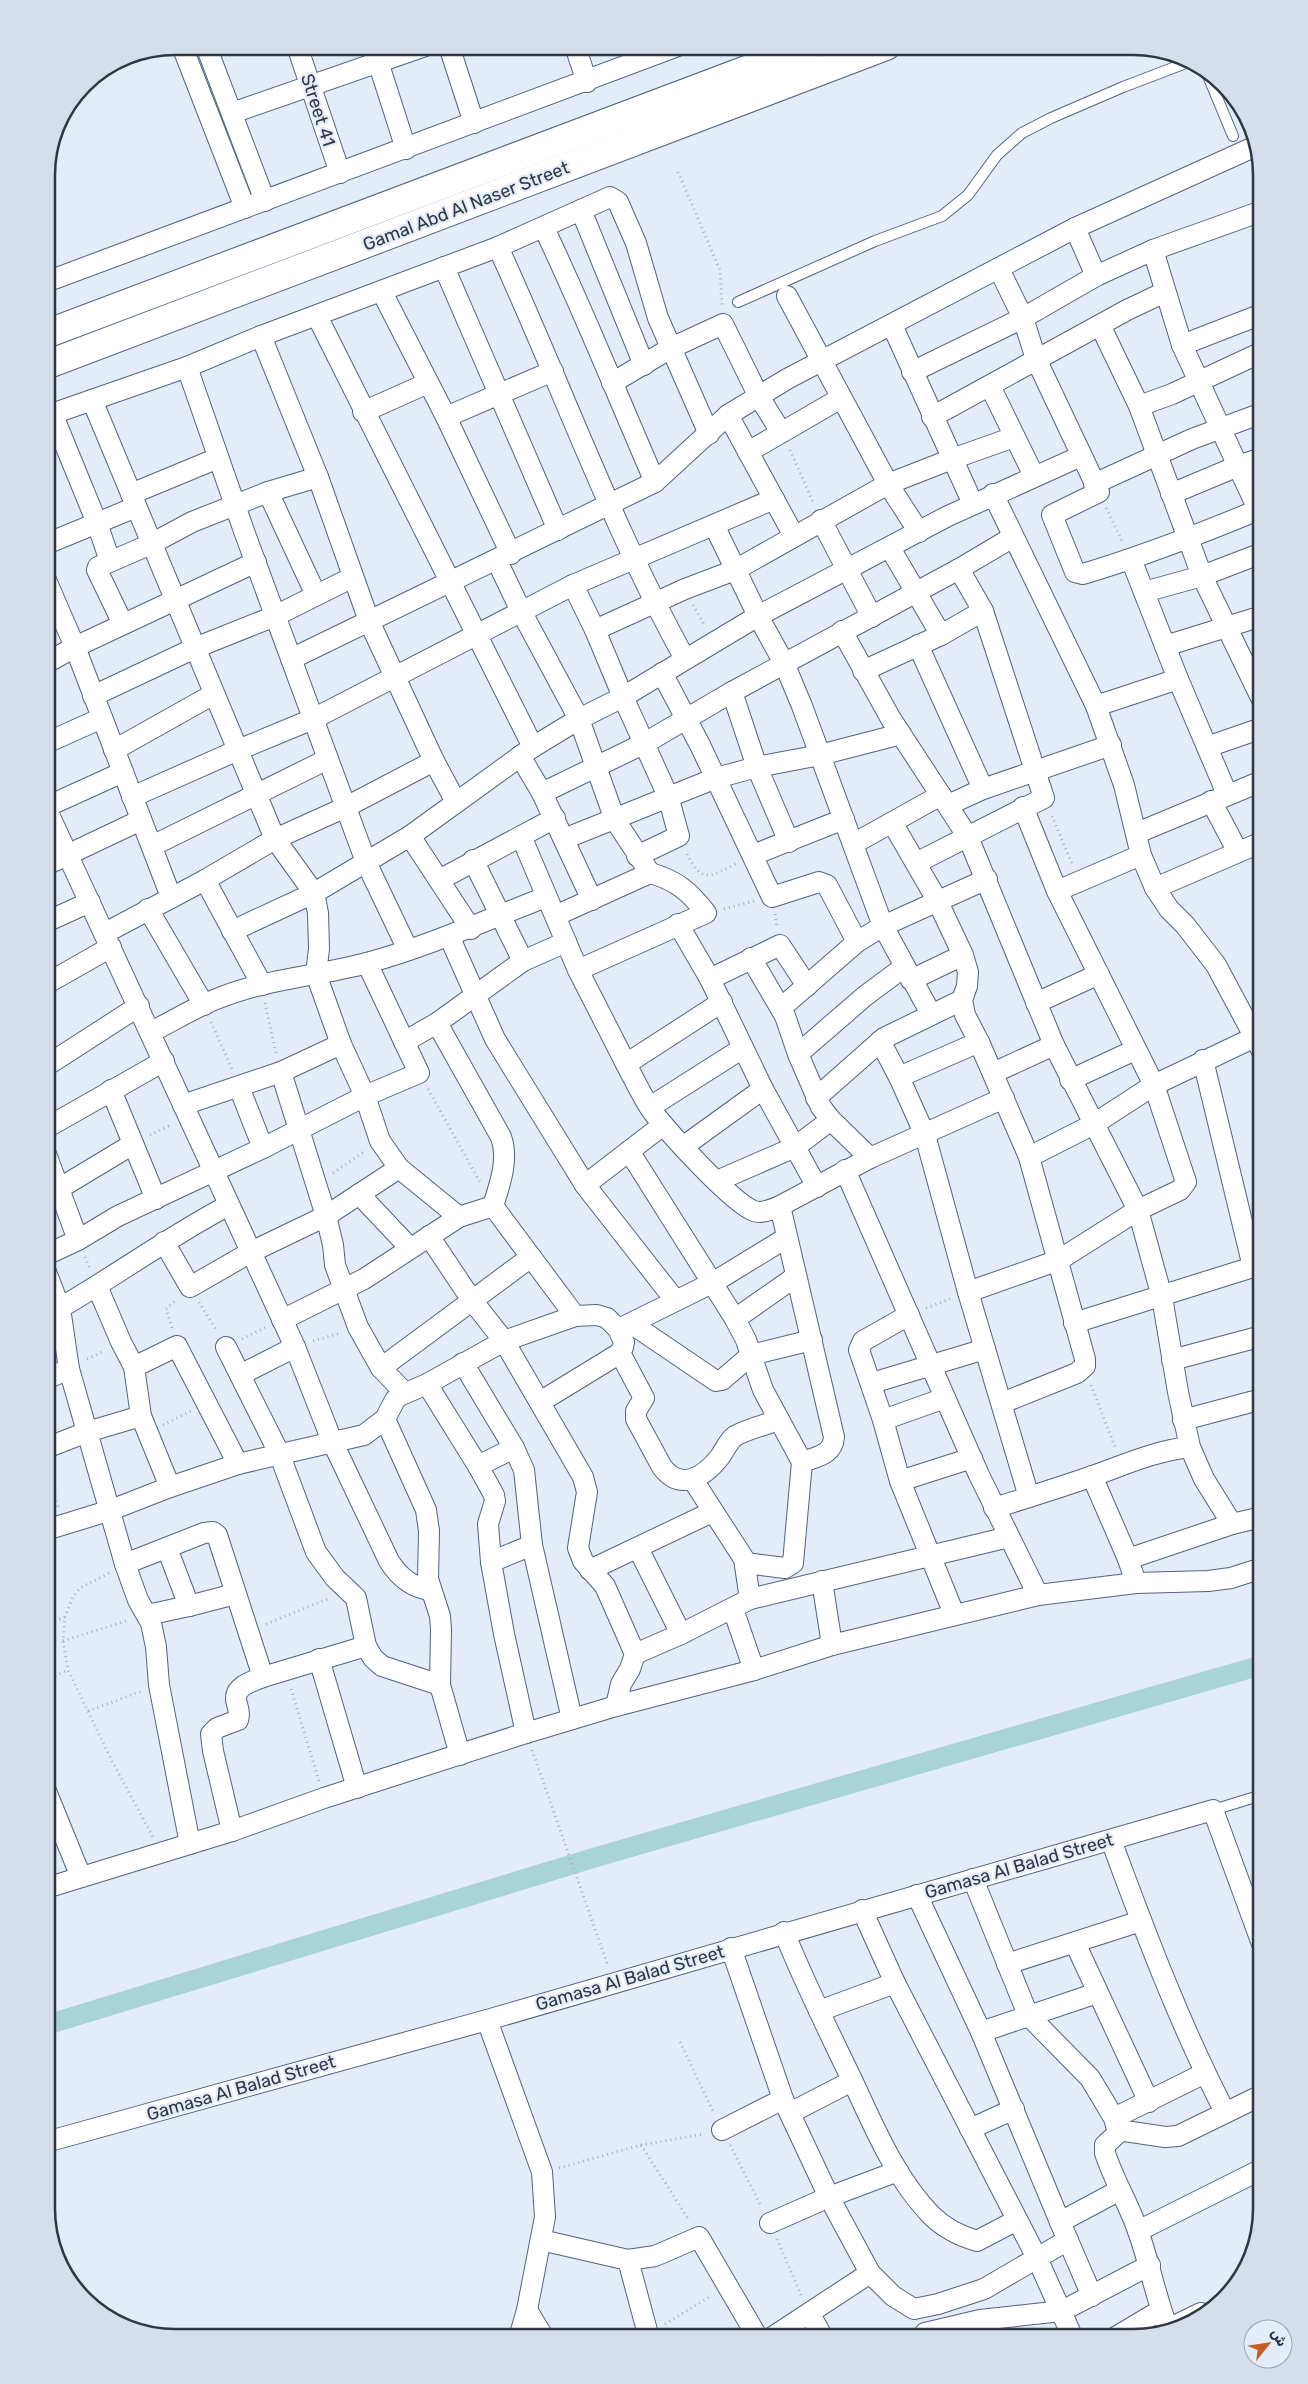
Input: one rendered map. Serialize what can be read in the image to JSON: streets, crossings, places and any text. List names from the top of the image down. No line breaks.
{"streets":{"main road":["Gamal Abd Al Naser Street"],"street":["Street 41","Gamasa Al Balad Street"]},"north":"top right"}
